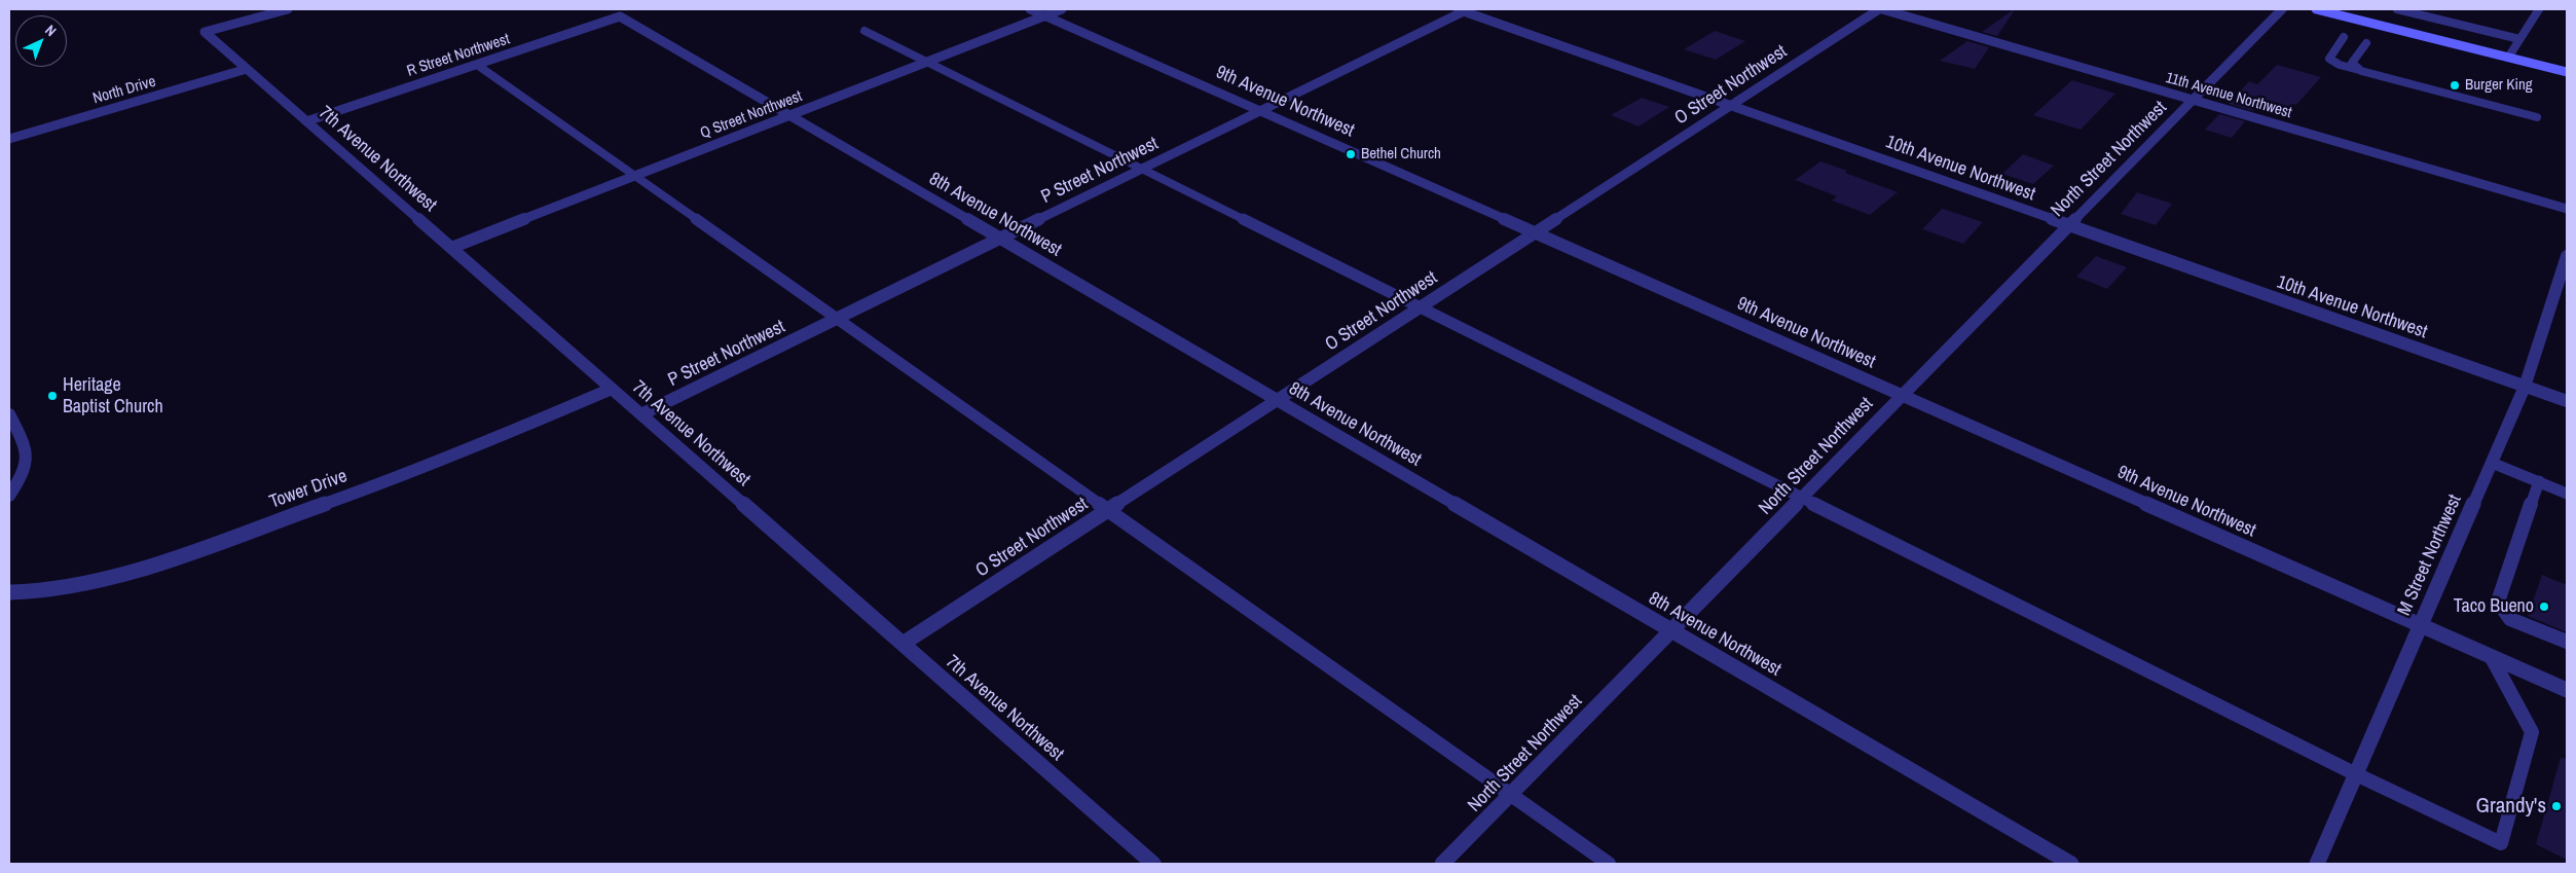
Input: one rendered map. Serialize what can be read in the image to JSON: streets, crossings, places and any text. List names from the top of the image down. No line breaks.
{"streets":{"street":["R Street Northwest","O Street Northwest","North Drive","11th Avenue Northwest","9th Avenue Northwest","Q Street Northwest","7th Avenue Northwest","North Street Northwest","10th Avenue Northwest","P Street Northwest","8th Avenue Northwest","Tower Drive","M Street Northwest"]},"crossings":[["R Street Northwest","7th Avenue Northwest"],["R Street Northwest","8th Avenue Northwest"],["O Street Northwest","11th Avenue Northwest"],["O Street Northwest","9th Avenue Northwest"],["O Street Northwest","7th Avenue Northwest"],["O Street Northwest","10th Avenue Northwest"],["O Street Northwest","8th Avenue Northwest"],["North Drive","7th Avenue Northwest"],["11th Avenue Northwest","North Street Northwest"],["9th Avenue Northwest","Q Street Northwest"],["9th Avenue Northwest","North Street Northwest"],["9th Avenue Northwest","P Street Northwest"],["9th Avenue Northwest","M Street Northwest"],["Q Street Northwest","7th Avenue Northwest"],["Q Street Northwest","8th Avenue Northwest"],["7th Avenue Northwest","P Street Northwest"],["7th Avenue Northwest","Tower Drive"],["North Street Northwest","10th Avenue Northwest"],["North Street Northwest","8th Avenue Northwest"],["10th Avenue Northwest","P Street Northwest"],["10th Avenue Northwest","M Street Northwest"],["P Street Northwest","8th Avenue Northwest"]],"places":["Burger King","Bethel Church","Heritage Baptist Church","Taco Bueno","Grandy's"],"north":"top right"}
